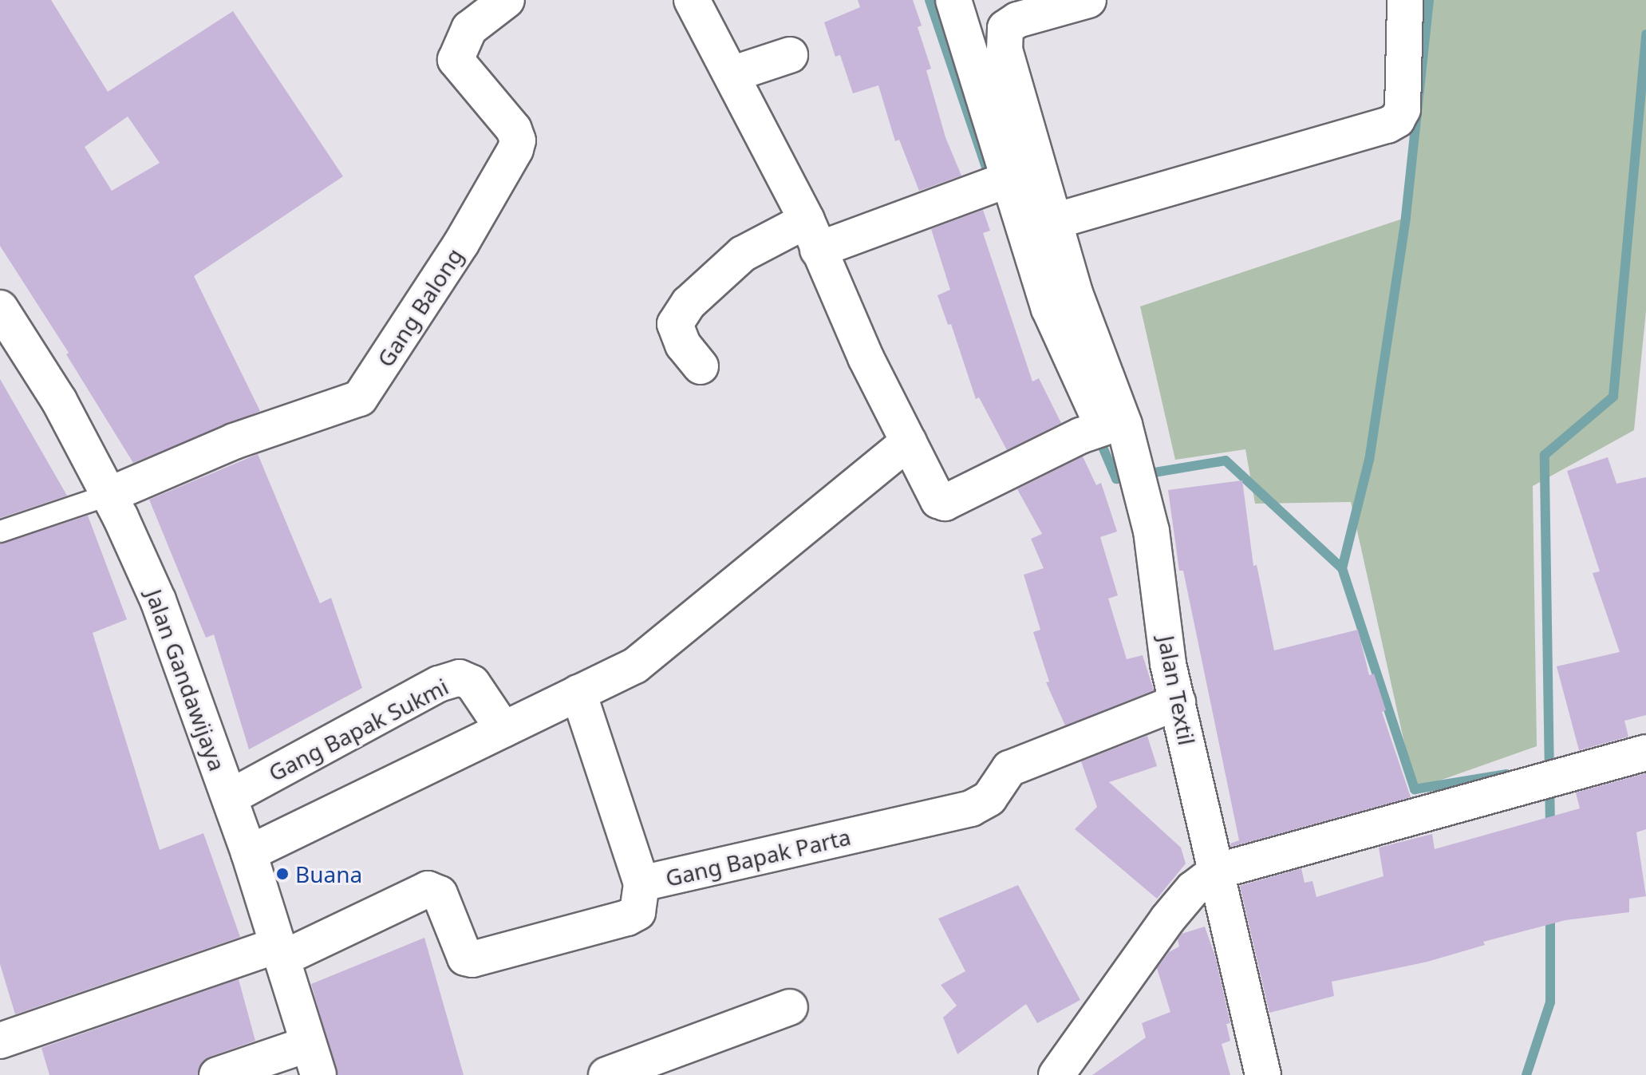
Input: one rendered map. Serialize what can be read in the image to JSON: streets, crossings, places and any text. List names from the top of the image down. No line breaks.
{"streets":{"street":["Gang Balong","Jalan Gandawijaya","Jalan Textil","Gang Bapak Sukmi","Gang Bapak Parta"]},"crossings":[["Gang Balong","Jalan Gandawijaya"],["Jalan Gandawijaya","Gang Bapak Sukmi"],["Jalan Gandawijaya","Gang Bapak Parta"],["Jalan Textil","Gang Bapak Parta"]],"places":["Buana"]}
